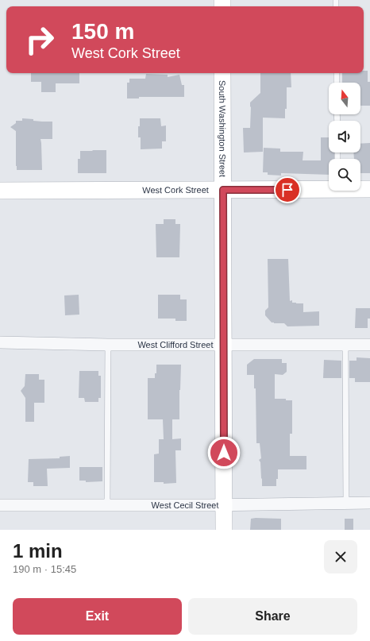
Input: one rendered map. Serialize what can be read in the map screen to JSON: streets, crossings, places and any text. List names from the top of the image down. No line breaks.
{"streets":{"street":["South Washington Street","West Cork Street","West Clifford Street","West Cecil Street"]},"crossings":[["South Washington Street","West Cork Street"],["South Washington Street","West Clifford Street"],["South Washington Street","West Cecil Street"]],"north":"top","page":{"turn":["150 m","West Cork Street"],"heading":["1 min","190 m · 15:45"],"buttons":["Exit","Share"]}}
